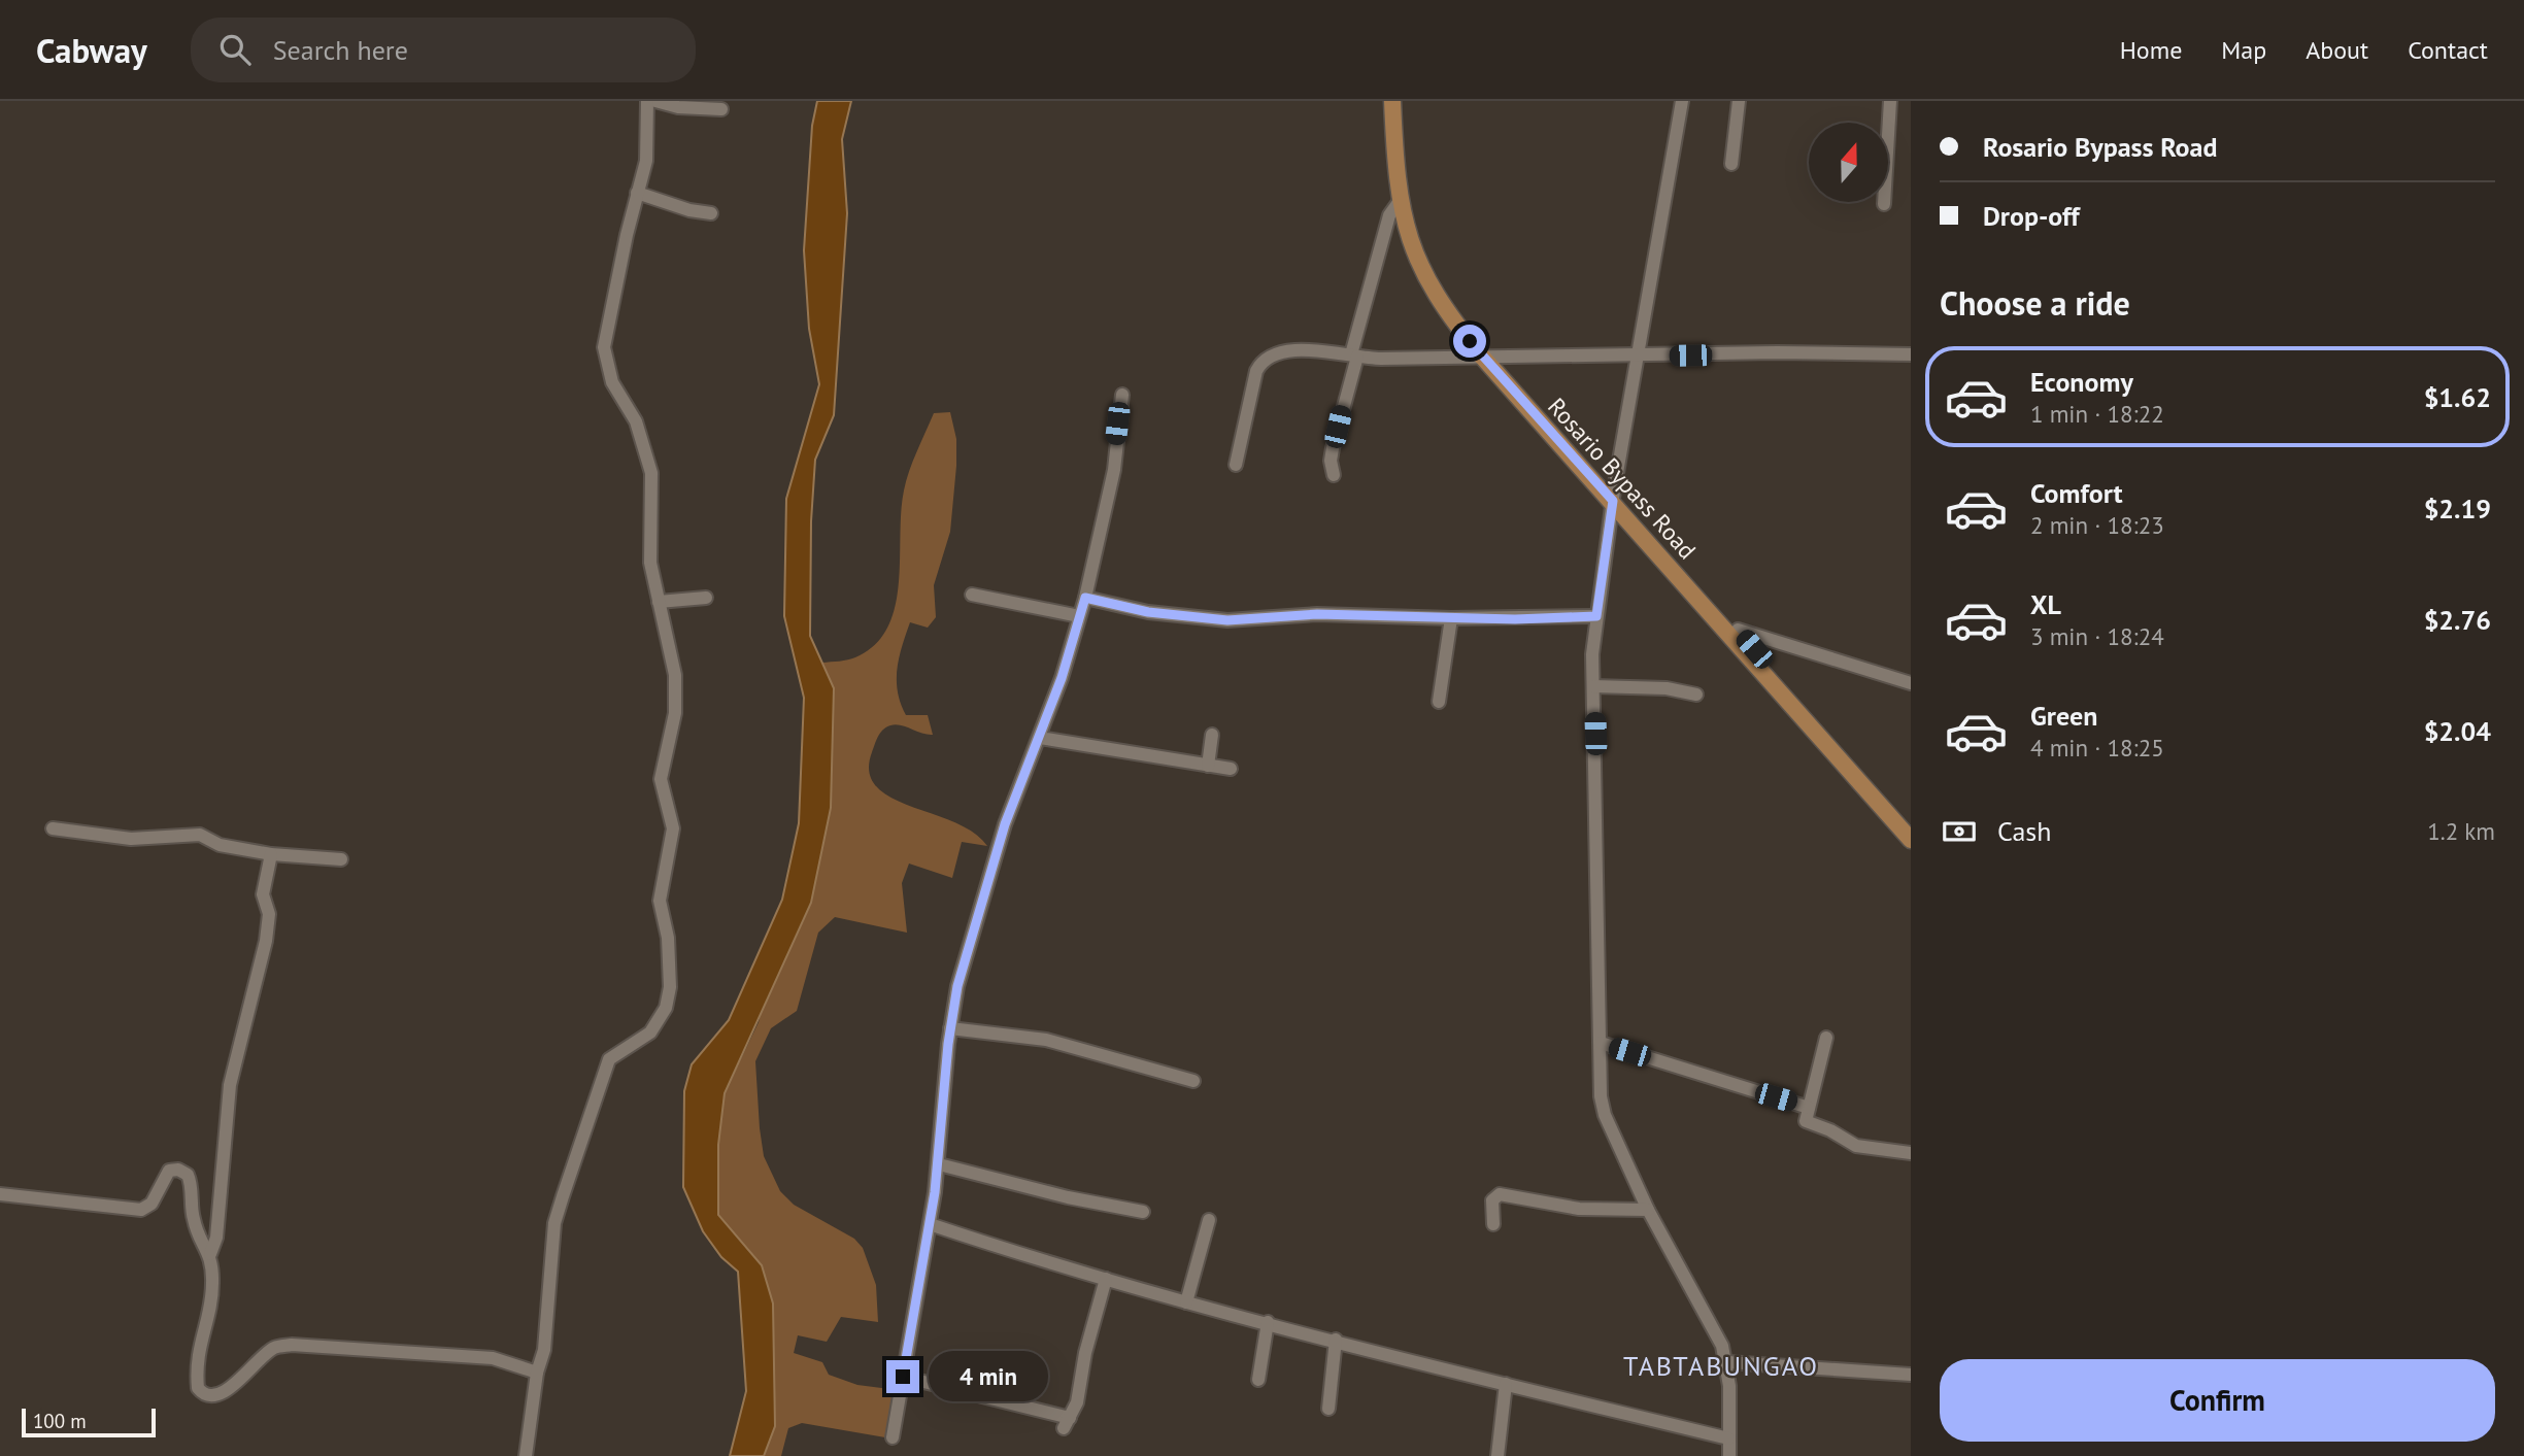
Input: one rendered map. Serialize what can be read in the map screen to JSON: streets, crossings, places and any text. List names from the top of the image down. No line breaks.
{"streets":{"main road":["Rosario Bypass Road"]},"districts":["TABTABUNGAO"],"scale_bar":"100 m","north":"top","page":{"header":"Cabway","search":"Search here","nav":["Home","Map","About","Contact"],"banner":["Rosario Bypass Road","Drop-off"],"heading":"Choose a ride","list":[{"name":"Economy","note":"1 min · 18:22","value":"$1.62"},{"name":"Comfort","note":"2 min · 18:23","value":"$2.19"},{"name":"XL","note":"3 min · 18:24","value":"$2.76"},{"name":"Green","note":"4 min · 18:25","value":"$2.04"}],"pay":["Cash","1.2 km"],"buttons":"Confirm","bubble":"4 min","scale":"100 m"}}
